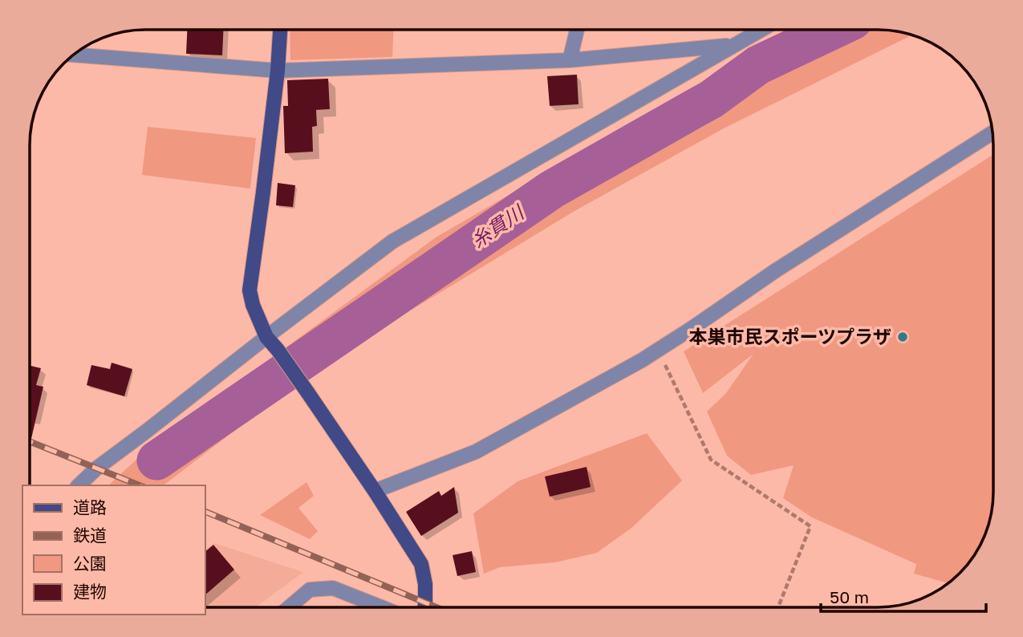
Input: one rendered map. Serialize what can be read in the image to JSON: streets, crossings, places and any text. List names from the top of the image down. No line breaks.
{"water":["糸貫川"],"places":["本巣市民スポーツプラザ"],"legend":["道路","鉄道","公園","建物"],"scale_bar":"50 m"}
